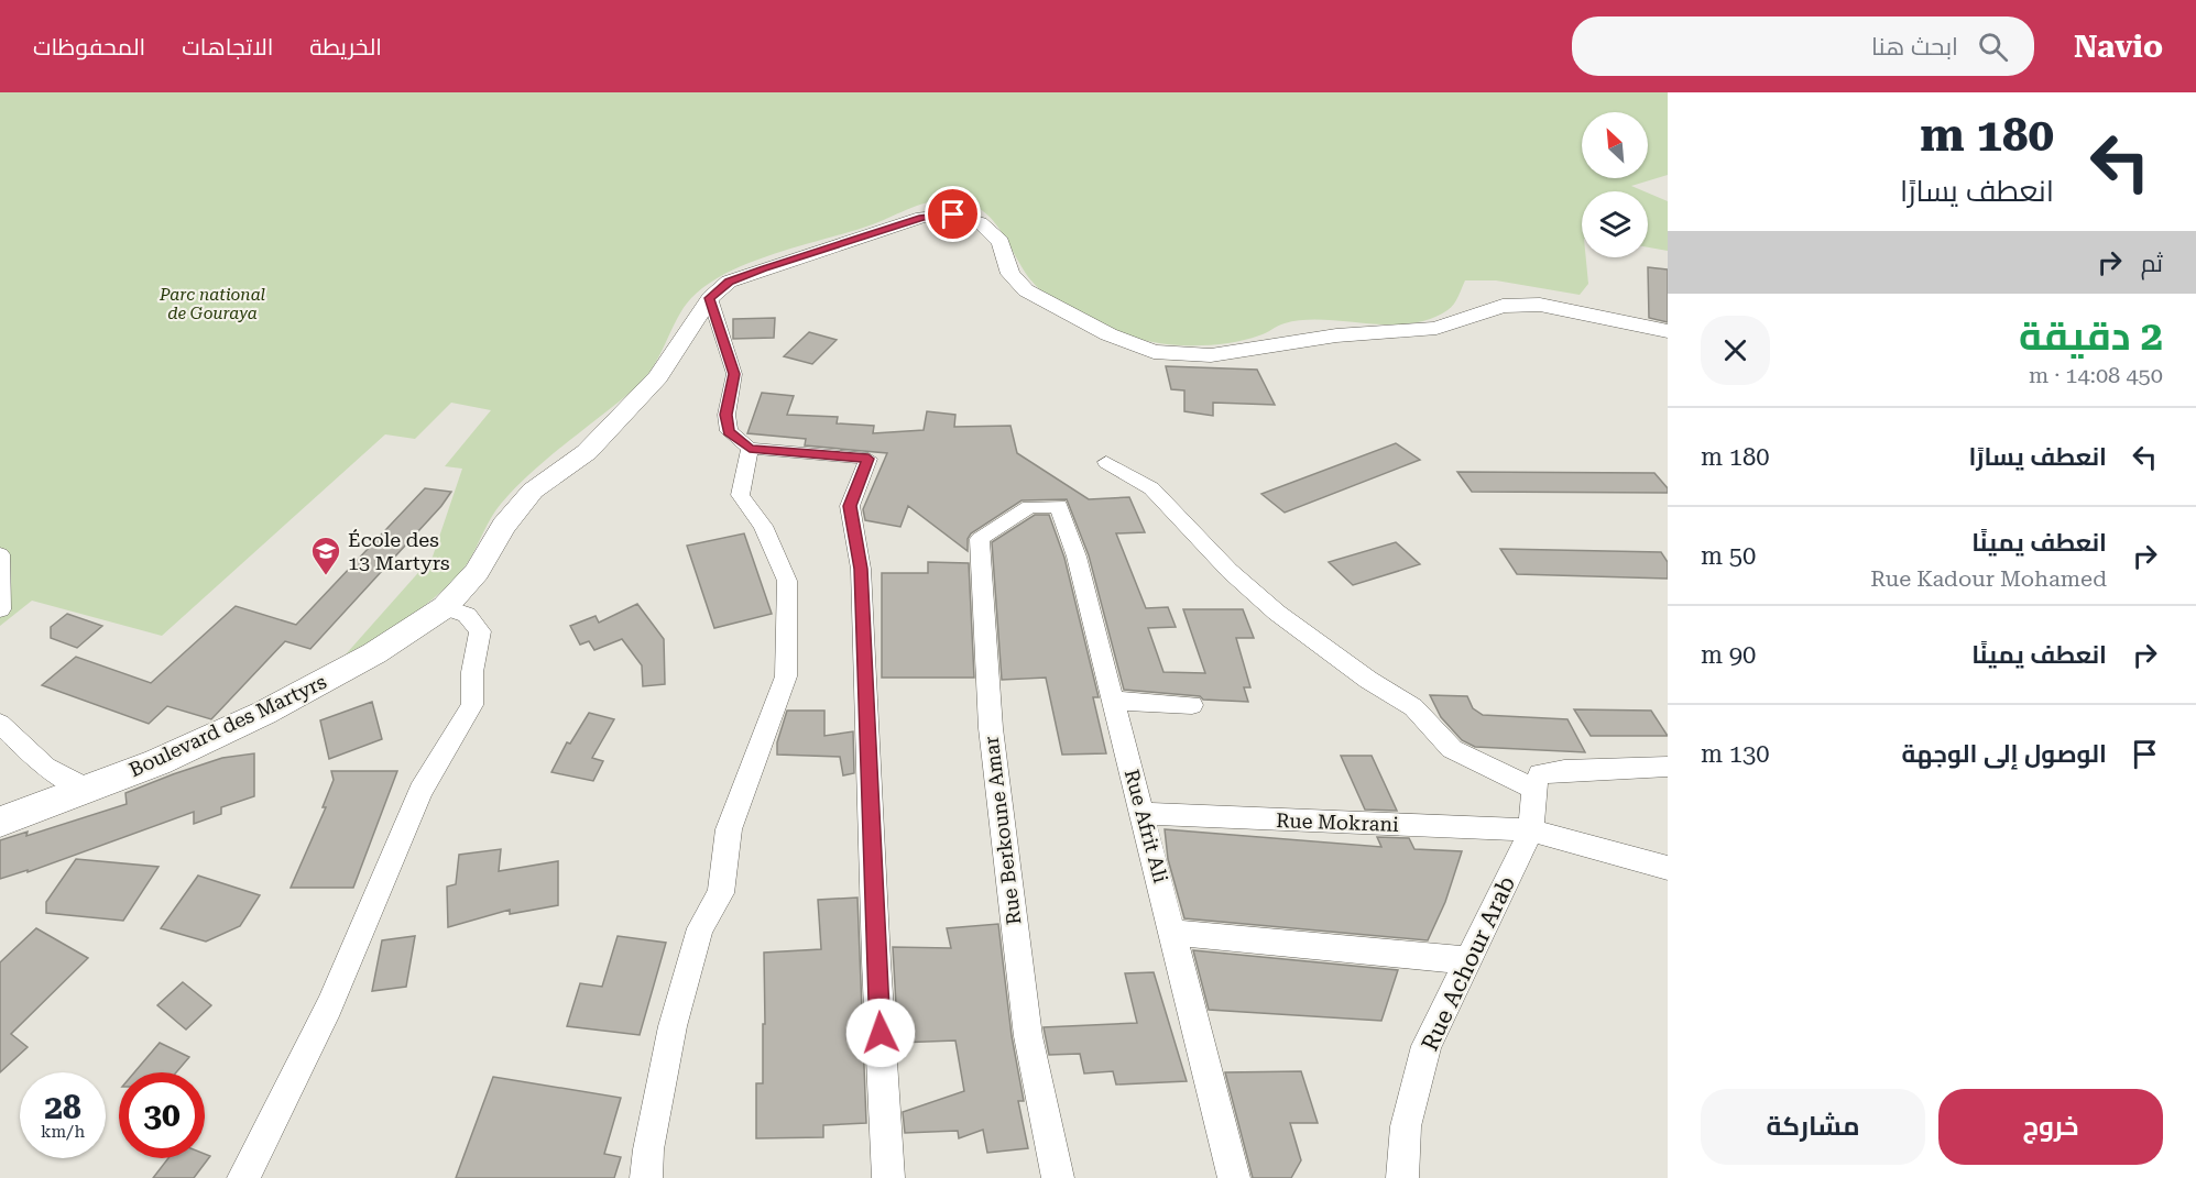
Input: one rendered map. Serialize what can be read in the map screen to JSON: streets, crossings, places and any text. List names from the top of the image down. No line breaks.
{"streets":{"main road":["Boulevard des Martyrs"],"street":["Rue Mokrani","Rue Afrit Ali","Rue Berkoune Amar","Rue Achour Arab"]},"crossings":[["Rue Mokrani","Rue Afrit Ali"],["Rue Mokrani","Rue Achour Arab"],["Rue Afrit Ali","Rue Berkoune Amar"]],"parks":["Parc national de Gouraya"],"places":{"school or university":["École des 13 Martyrs"]},"north":"top left","page":{"header":"Navio","search":"ابحث هنا","nav":["الخريطة","الاتجاهات","المحفوظات"],"turn":["180 m","انعطف يسارًا"],"then":"ثم","heading":["2 دقيقة","450 m · 14:08"],"list":[{"name":"انعطف يسارًا","value":"180 m"},{"name":"انعطف يمينًا","note":"Rue Kadour Mohamed","value":"50 m"},{"name":"انعطف يمينًا","value":"90 m"},{"name":"الوصول إلى الوجهة","value":"130 m"}],"speed":"28 km/h","limit":"30","buttons":["خروج","مشاركة"]}}
